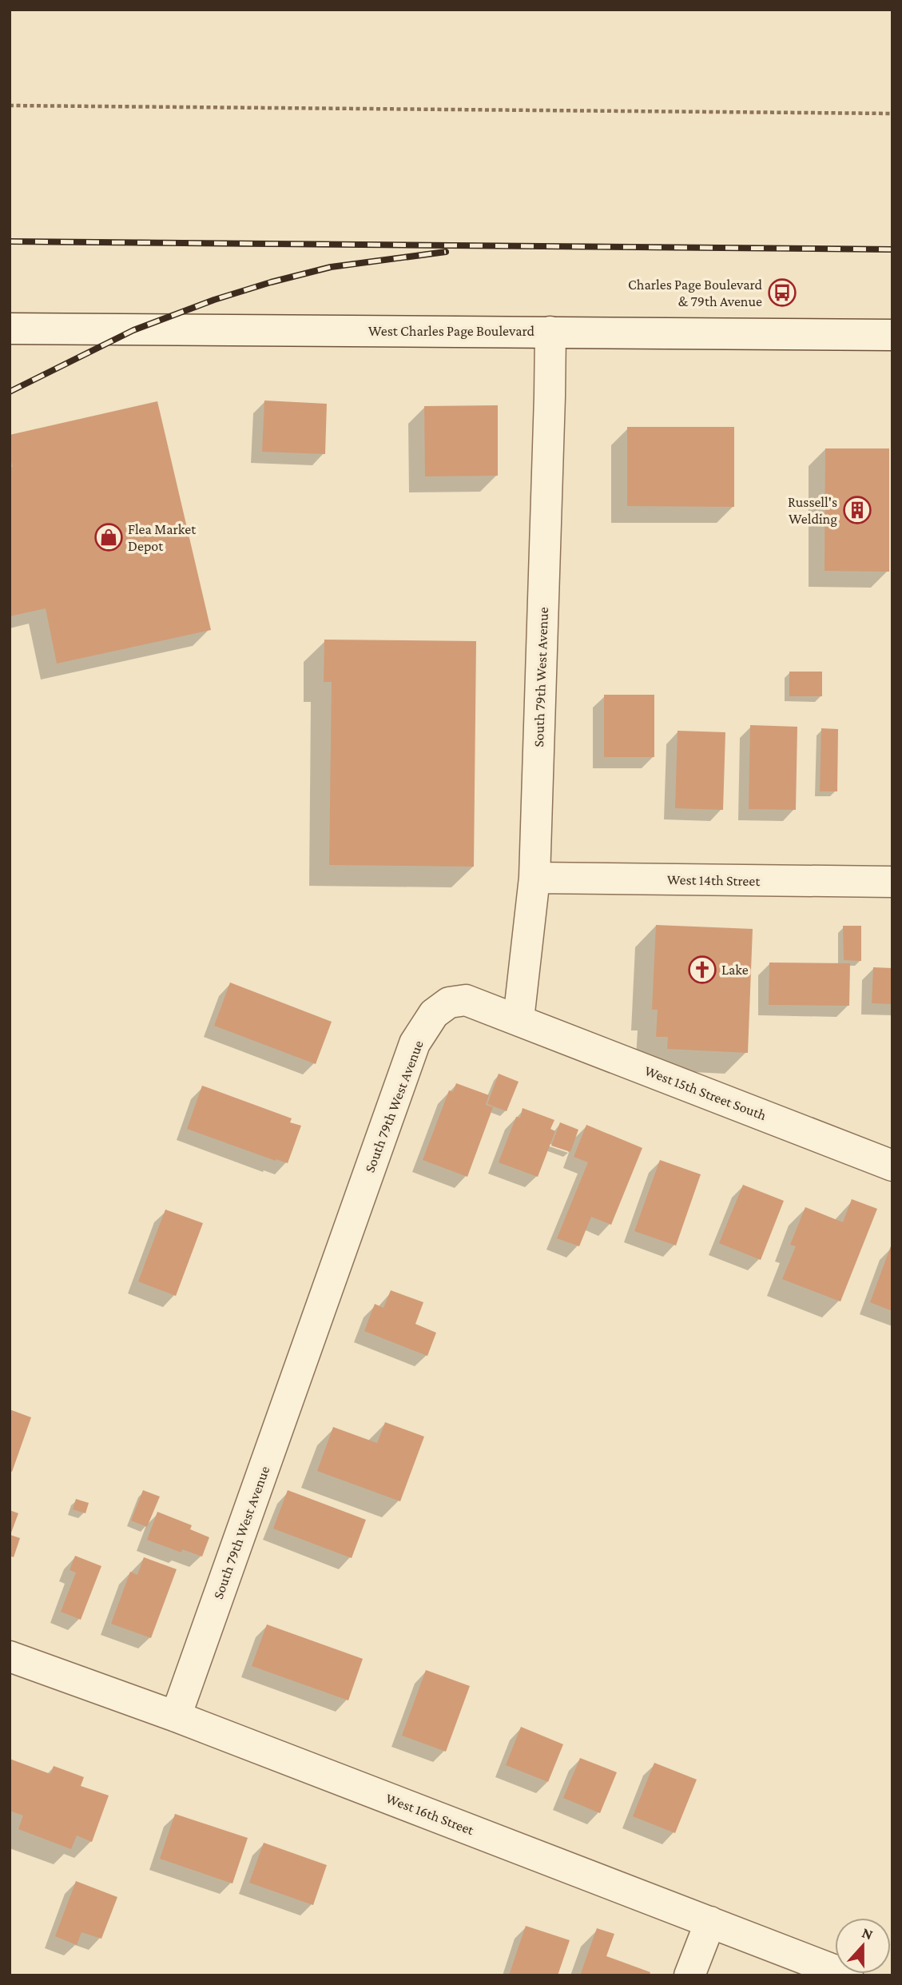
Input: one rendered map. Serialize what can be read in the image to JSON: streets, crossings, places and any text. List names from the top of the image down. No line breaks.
{"streets":{"street":["West Charles Page Boulevard","South 79th West Avenue","West 14th Street","West 15th Street South","West 16th Street"]},"crossings":[["West Charles Page Boulevard","South 79th West Avenue"],["South 79th West Avenue","West 14th Street"],["South 79th West Avenue","West 15th Street South"],["South 79th West Avenue","West 16th Street"]],"places":{"bus stop":["Charles Page Boulevard & 79th Avenue"],"building":["Russell's Welding"],"shop":["Flea Market Depot"],"church":["Lake"]},"north":"top"}
